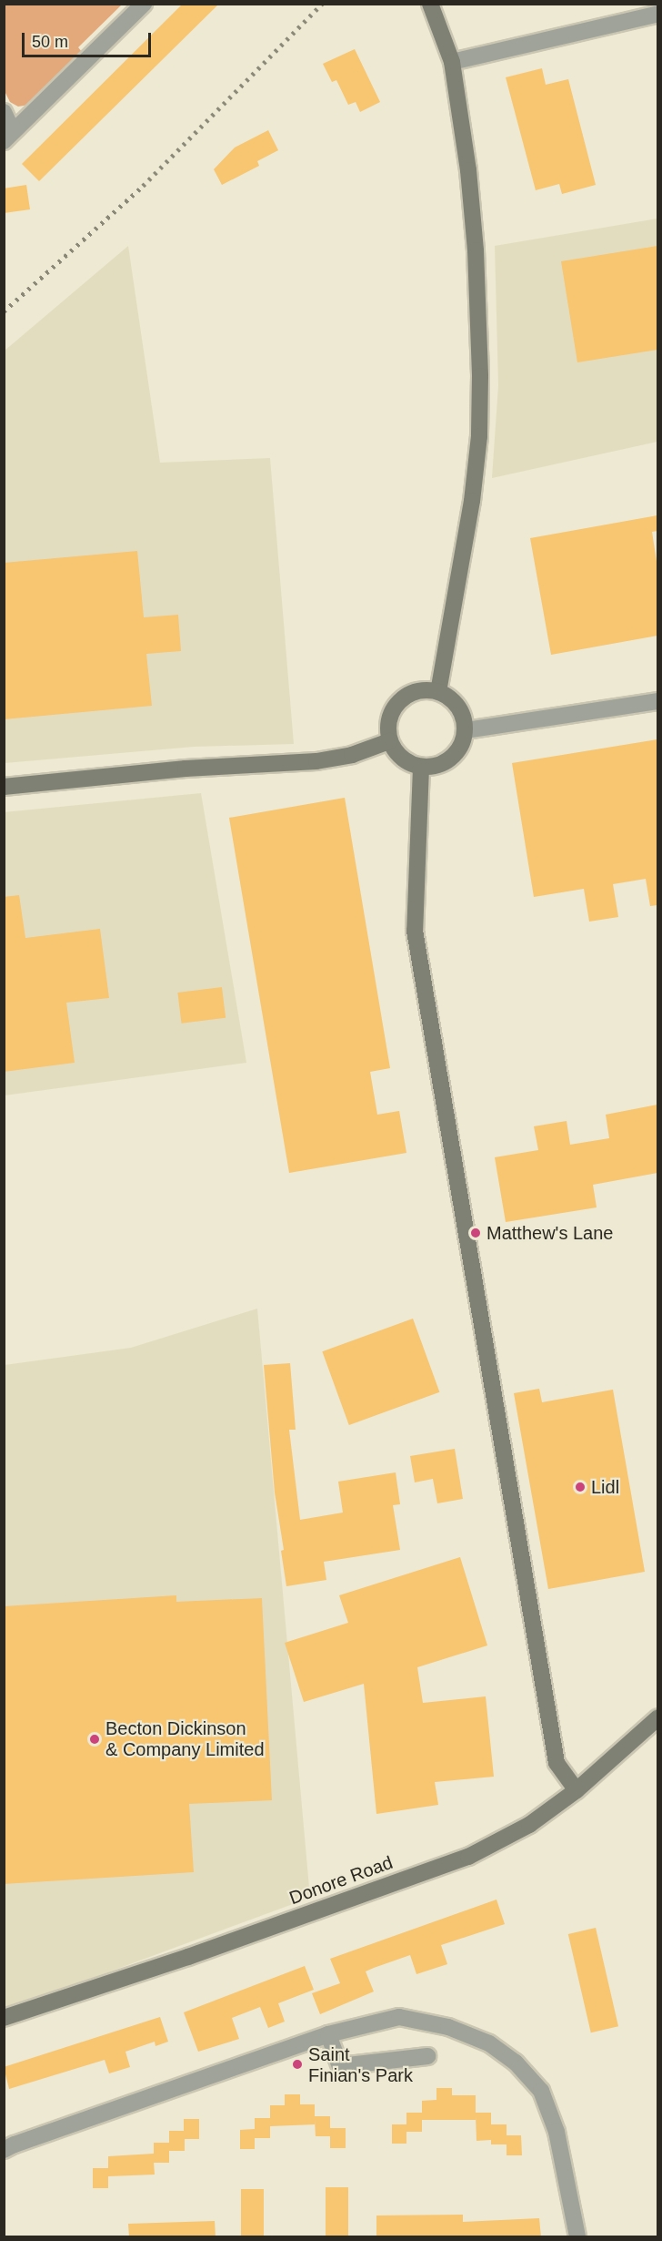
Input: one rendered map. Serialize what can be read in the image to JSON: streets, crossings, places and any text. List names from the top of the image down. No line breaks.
{"streets":{"street":["Donore Road"]},"places":["Matthew's Lane","Lidl","Becton Dickinson & Company Limited","Saint Finian's Park"],"scale_bar":"50 m"}
